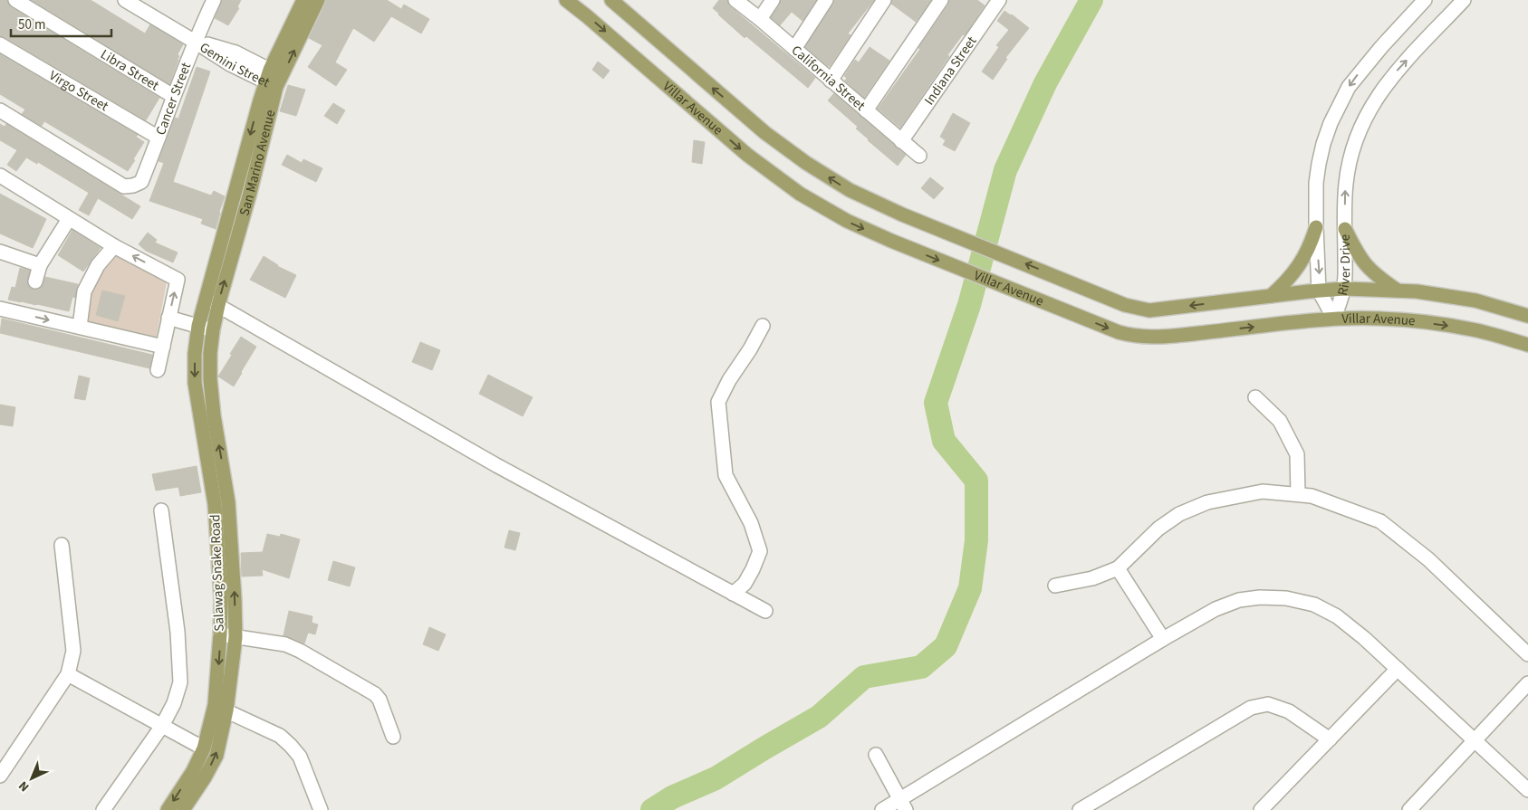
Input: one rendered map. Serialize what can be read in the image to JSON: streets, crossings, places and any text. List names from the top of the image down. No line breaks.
{"streets":{"main road":["Villar Avenue","San Marino Avenue","Salawag Snake Road"],"street":["Gemini Street","Libra Street","Indiana Street","California Street","Virgo Street","Cancer Street","River Drive"]},"crossings":[["Gemini Street","Cancer Street"],["Gemini Street","San Marino Avenue"],["Libra Street","Cancer Street"],["Indiana Street","California Street"],["Virgo Street","Cancer Street"],["Villar Avenue","River Drive"],["San Marino Avenue","Salawag Snake Road"]],"scale_bar":"50 m","north":"bottom left"}
